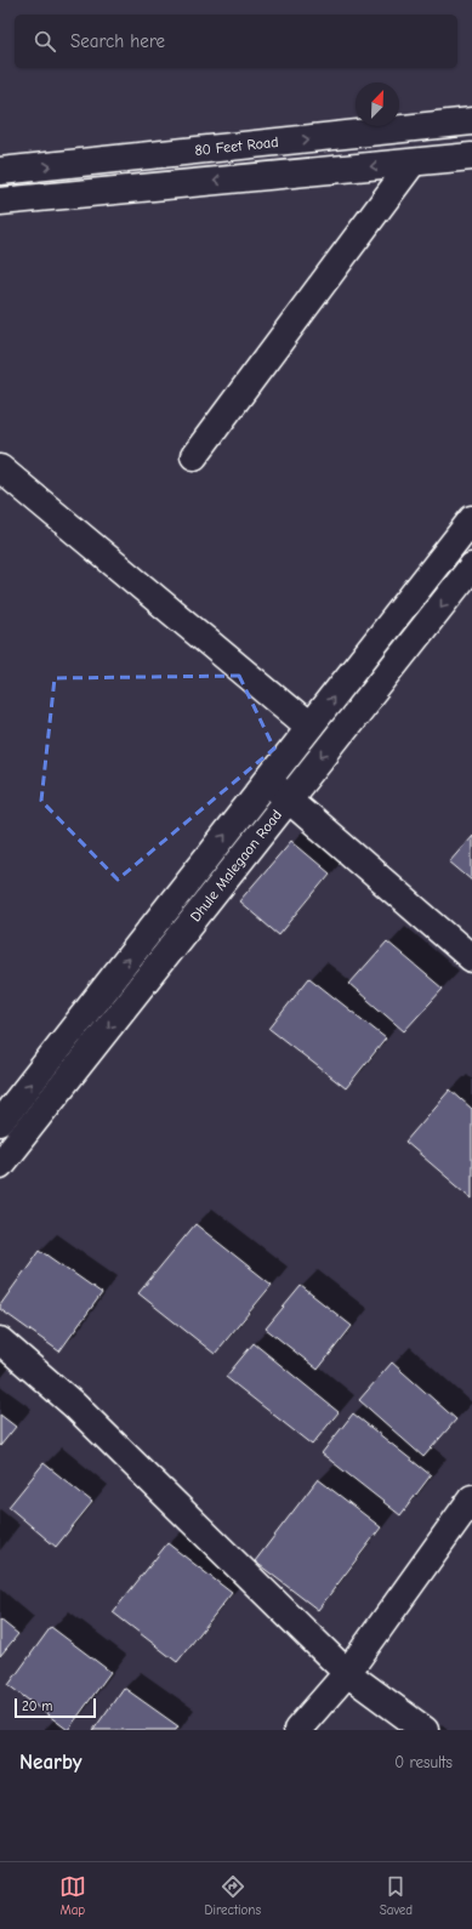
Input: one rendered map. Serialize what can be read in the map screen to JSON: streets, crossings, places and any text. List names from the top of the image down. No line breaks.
{"streets":{"main road":["80 Feet Road","Dhule Malegaon Road"]},"scale_bar":"20 m","north":"top right","page":{"search":"Search here","scale":"20 m","heading":["Nearby","0 results"],"nav":["Map","Directions","Saved"]}}
